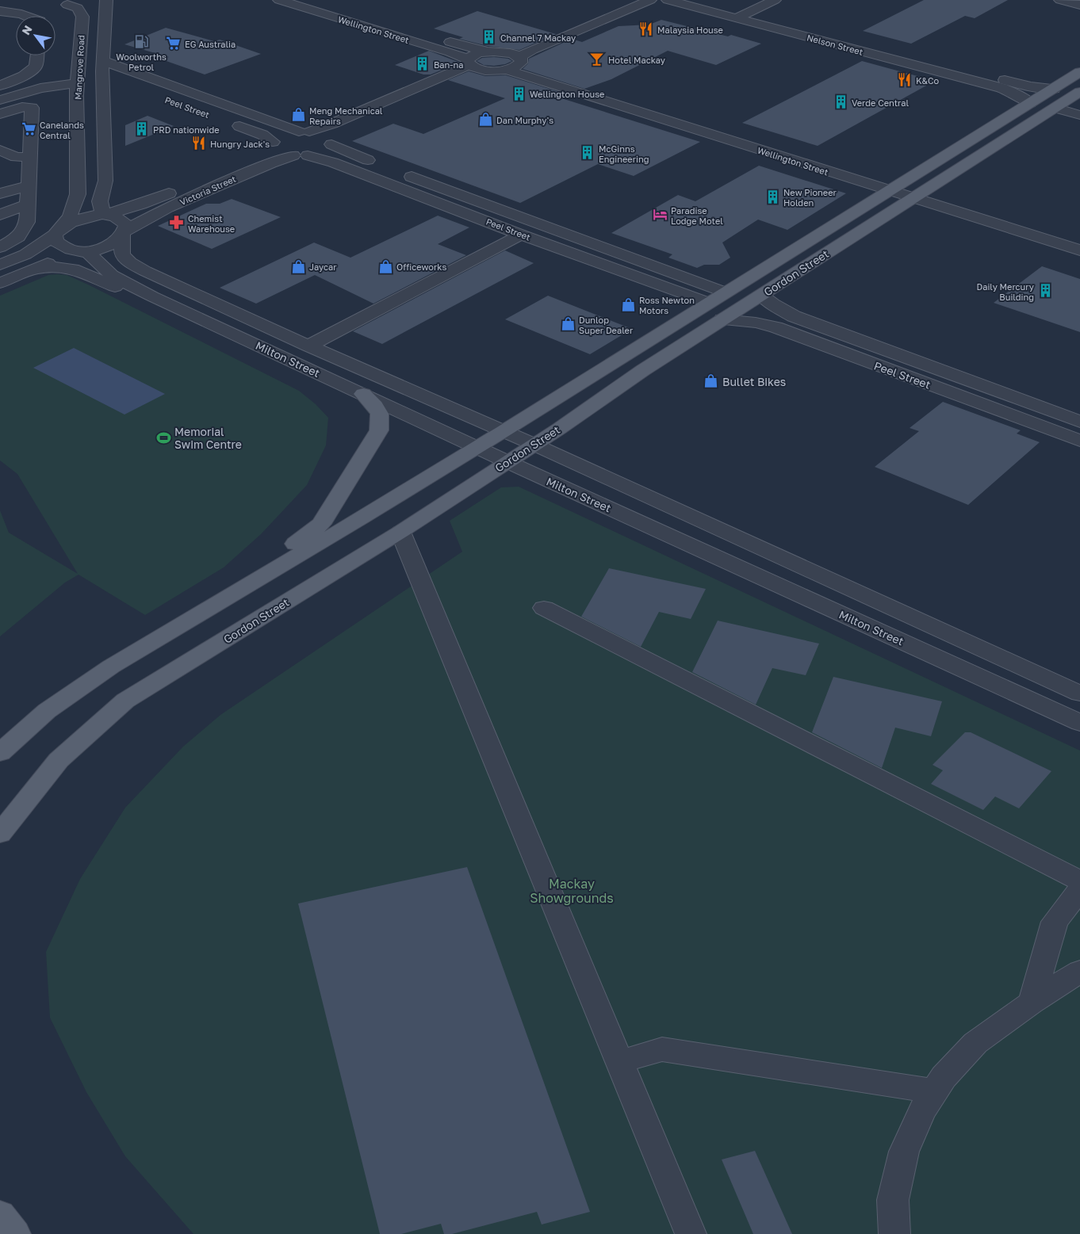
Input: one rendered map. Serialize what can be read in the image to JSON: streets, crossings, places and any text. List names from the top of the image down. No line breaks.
{"streets":{"main road":["Gordon Street"],"street":["Wellington Street","Nelson Street","Mangrove Road","Peel Street","Victoria Street","Milton Street"]},"crossings":[["Wellington Street","Gordon Street"],["Nelson Street","Gordon Street"],["Mangrove Road","Victoria Street"],["Peel Street","Victoria Street"],["Peel Street","Gordon Street"],["Victoria Street","Milton Street"],["Gordon Street","Milton Street"]],"parks":["Mackay Showgrounds"],"places":{"restaurant":["Malaysia House","K&Co","Hungry Jack's"],"building":["Channel 7 Mackay","Ban-na","Wellington House","Verde Central","PRD nationwide","McGinns Engineering","New Pioneer Holden","Daily Mercury Building"],"fuel station":["Woolworths Petrol"],"supermarket":["EG Australia","Canelands Central"],"bar":["Hotel Mackay"],"shop":["Meng Mechanical Repairs","Dan Murphy's","Jaycar","Officeworks","Ross Newton Motors","Dunlop Super Dealer","Bullet Bikes"],"hotel":["Paradise Lodge Motel"],"pharmacy":["Chemist Warehouse"],"sports":["Memorial Swim Centre"]},"north":"top left"}
